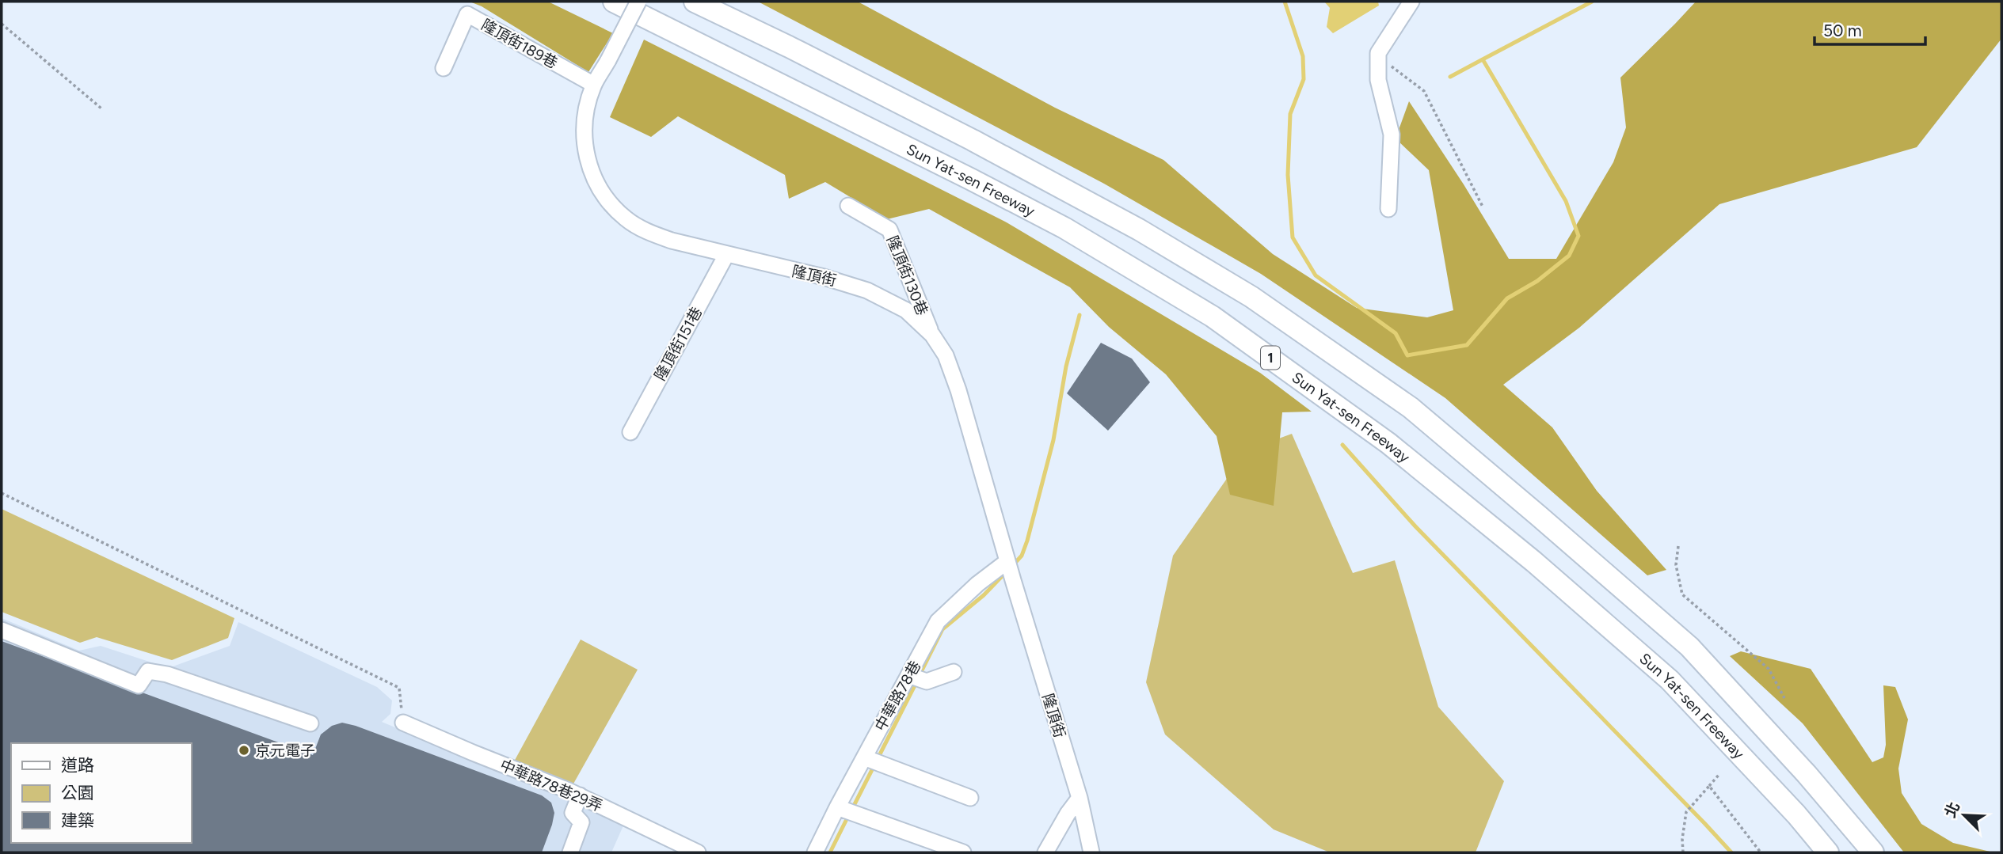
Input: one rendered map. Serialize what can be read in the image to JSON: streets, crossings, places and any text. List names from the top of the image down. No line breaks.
{"streets":{"highway":["Sun Yat-sen Freeway","1"],"street":["隆頂街189巷","隆頂街","隆頂街130巷","隆頂街151巷","中華路78巷","中華路78巷29弄"]},"crossings":[["隆頂街189巷","隆頂街"],["隆頂街","隆頂街130巷"],["隆頂街","隆頂街151巷"],["隆頂街","中華路78巷"]],"places":["京元電子"],"legend":["道路","公園","建築"],"scale_bar":"50 m","north":"top left"}
